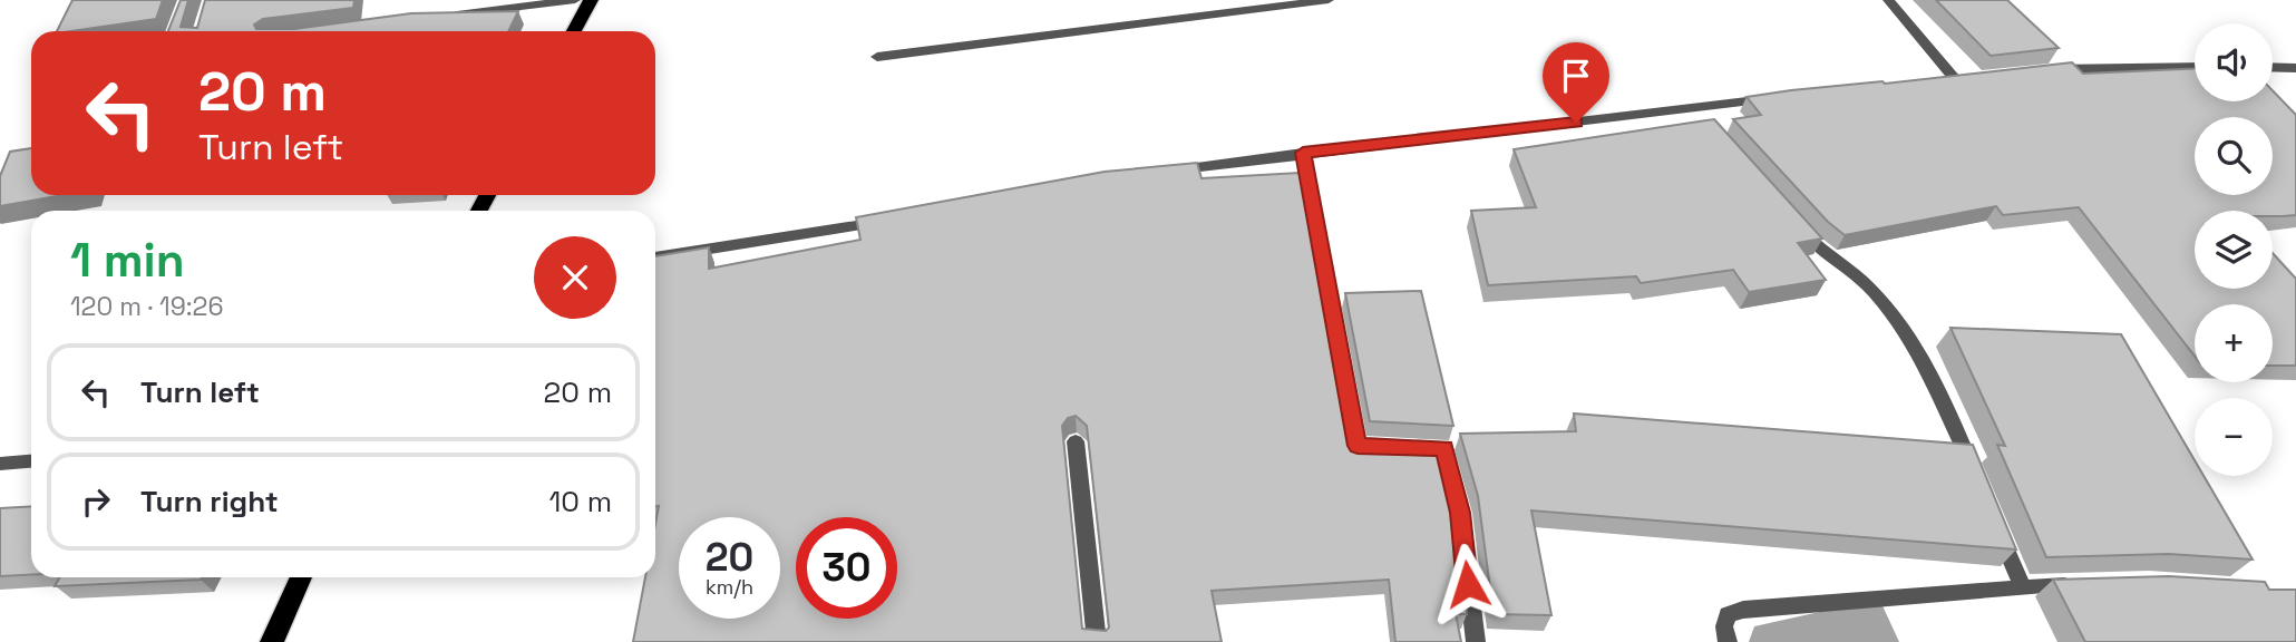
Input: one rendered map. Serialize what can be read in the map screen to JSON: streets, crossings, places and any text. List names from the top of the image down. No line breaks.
{"page":{"map_buttons":["+","−"],"turn":["20 m","Turn left"],"heading":["1 min","120 m · 19:26"],"list":[{"name":"Turn left","value":"20 m"},{"name":"Turn right","value":"10 m"}],"speed":"20 km/h","limit":"30"}}
